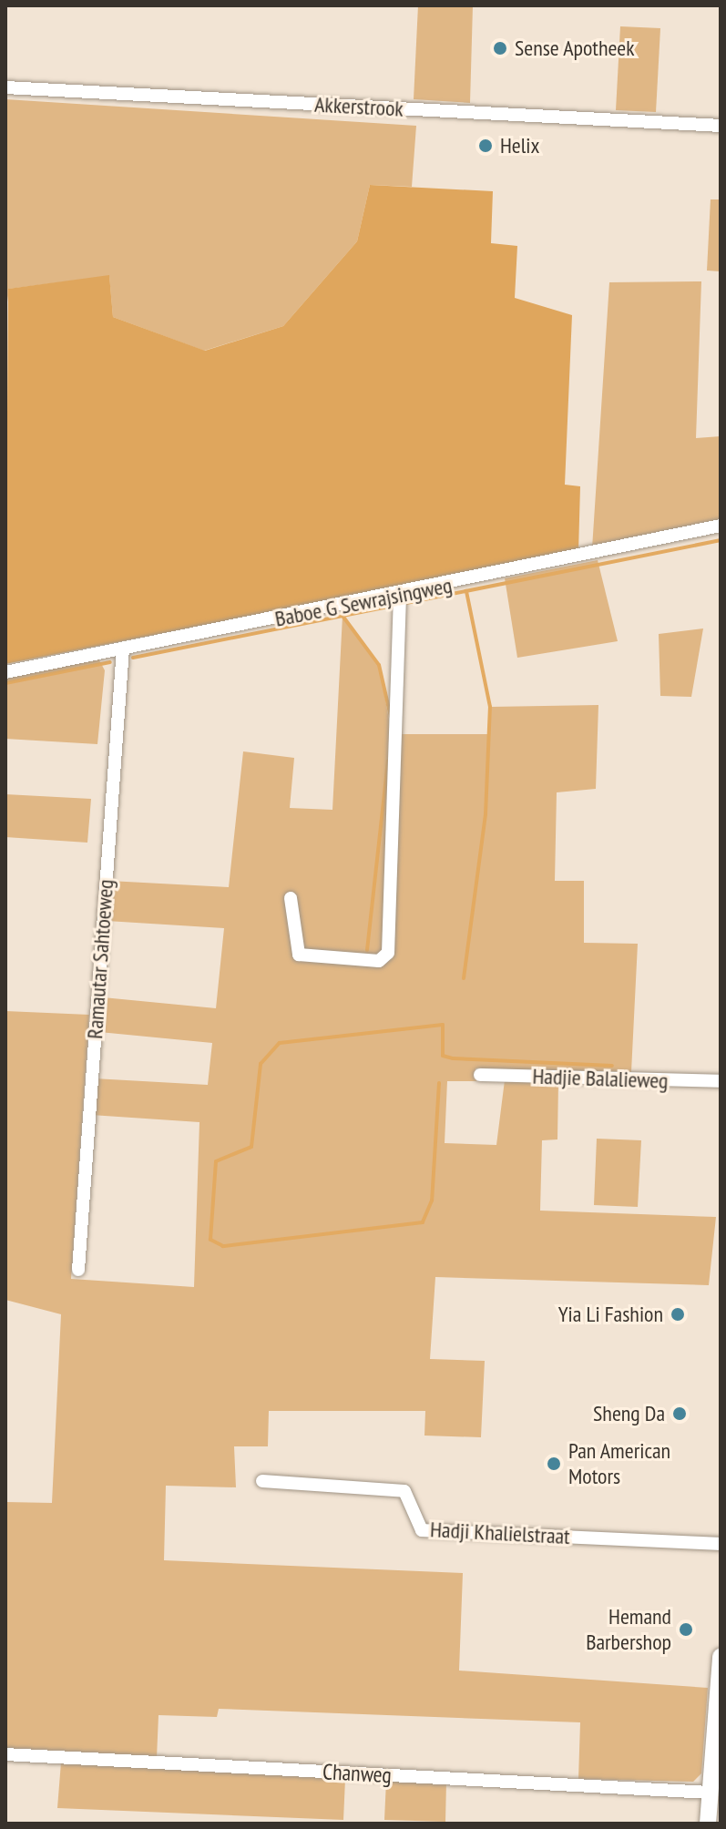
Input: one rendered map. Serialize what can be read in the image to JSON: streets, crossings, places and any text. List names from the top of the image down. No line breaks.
{"streets":{"street":["Akkerstrook","Baboe G Sewrajsingweg","Ramautar Sahtoeweg","Hadjie Balalieweg","Hadji Khalielstraat","Chanweg"]},"crossings":[["Baboe G Sewrajsingweg","Ramautar Sahtoeweg"]],"places":["Sense Apotheek","Helix","Yia Li Fashion","Sheng Da","Pan American Motors","Hemand Barbershop"]}
